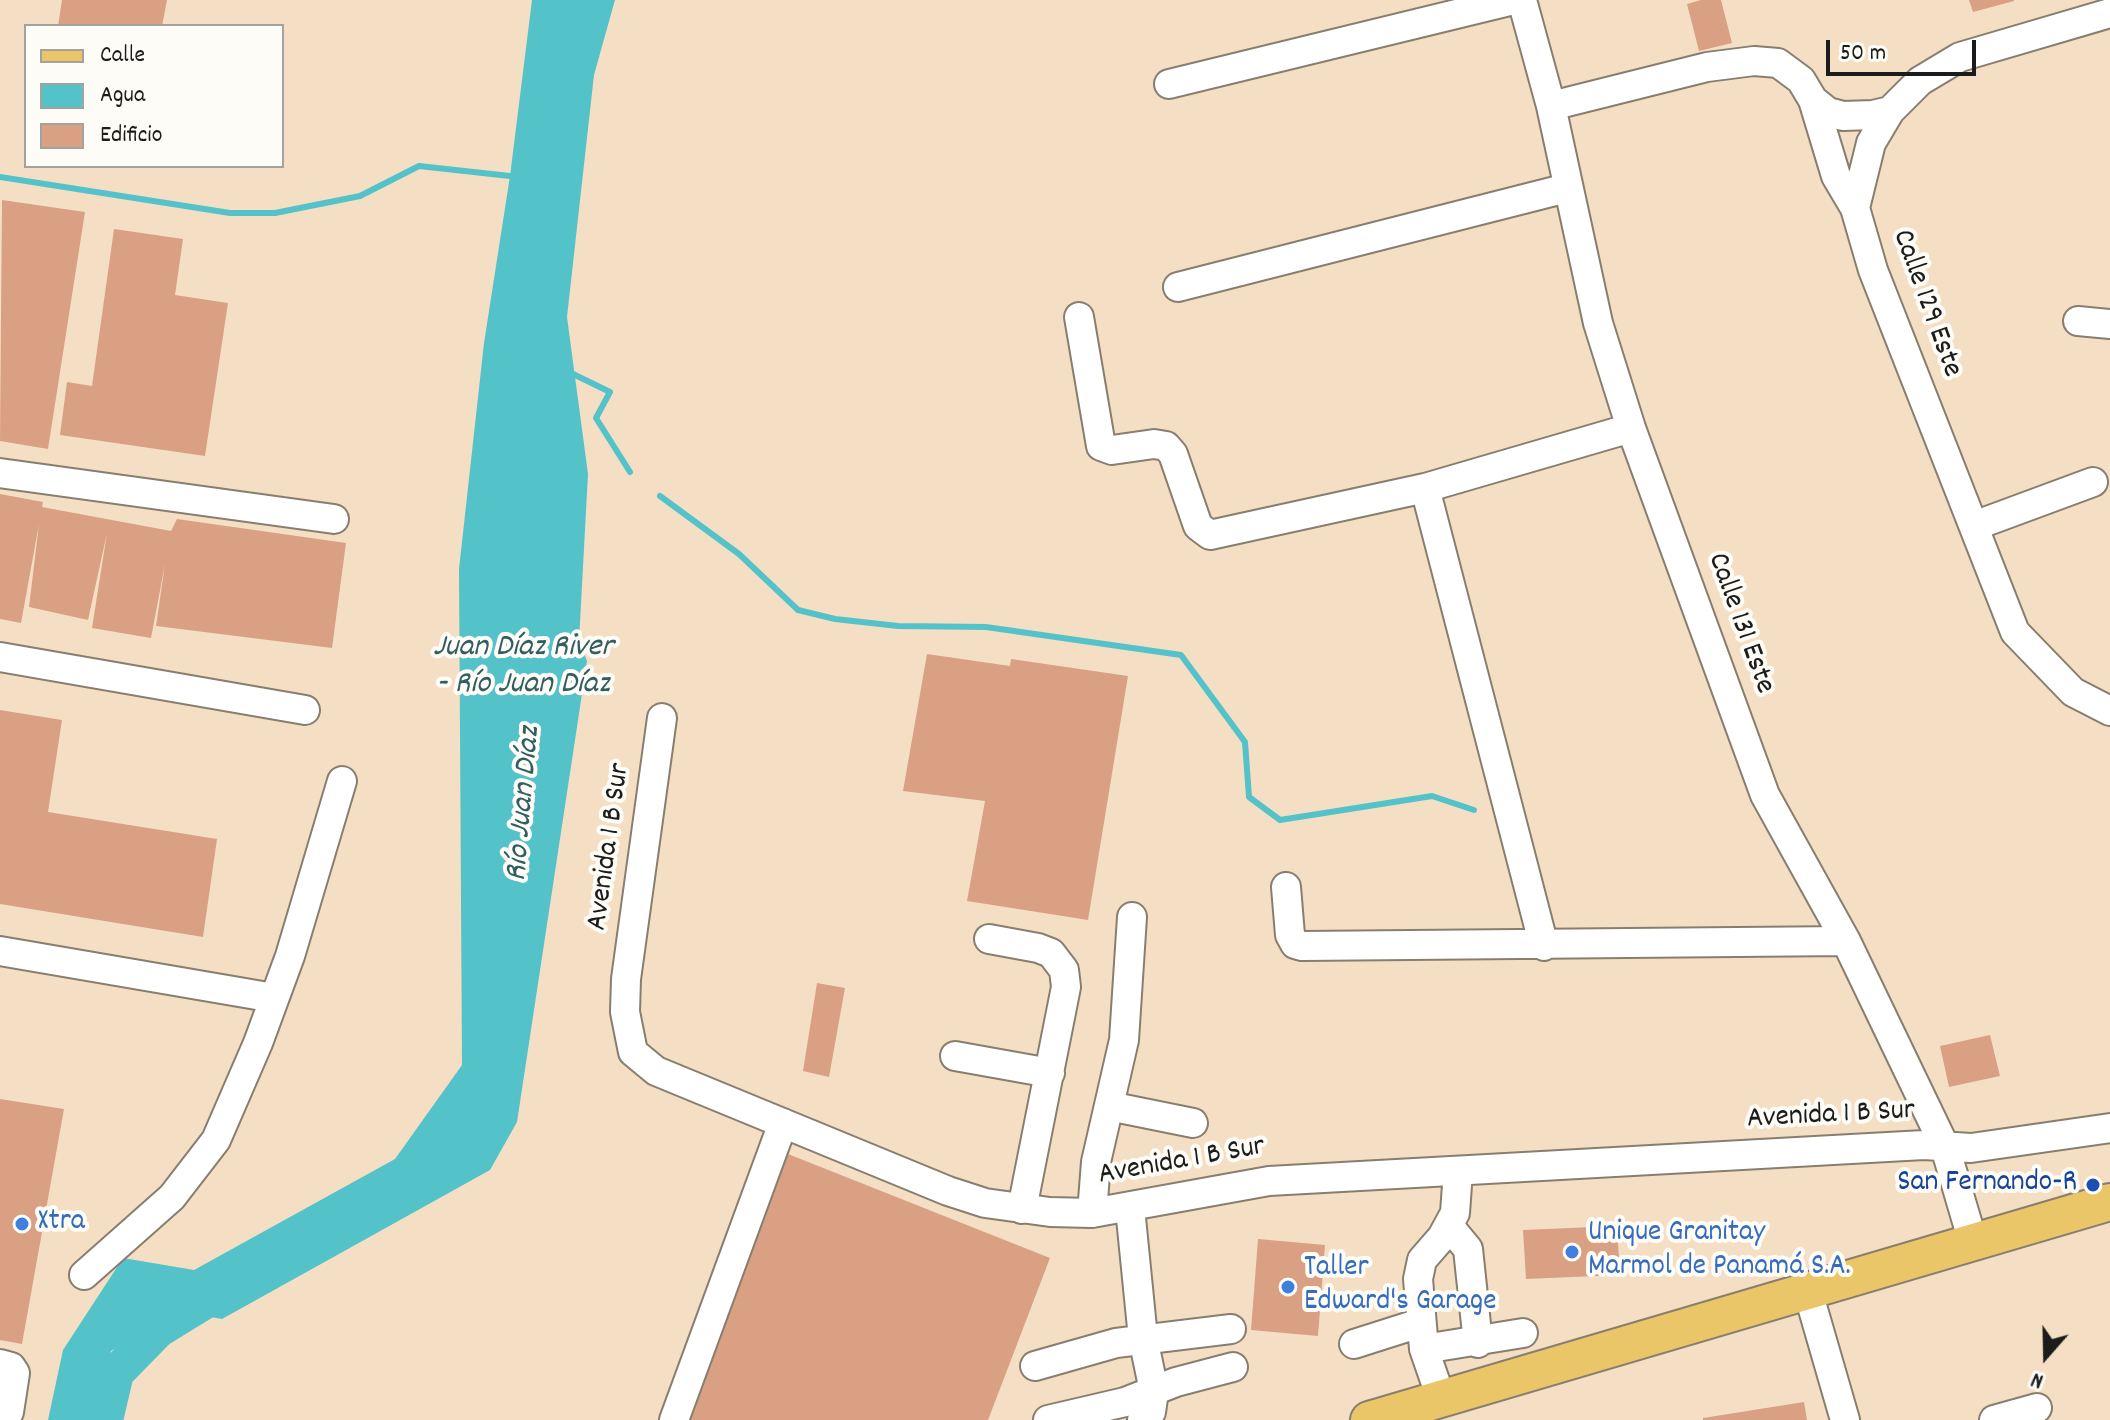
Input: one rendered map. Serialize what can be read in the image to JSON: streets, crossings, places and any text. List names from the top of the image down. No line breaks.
{"streets":{"street":["Calle 129 Este","Calle 131 Este","Avenida 1 B Sur"]},"crossings":[["Calle 131 Este","Avenida 1 B Sur"]],"water":["Juan Díaz River - Río Juan Díaz","Río Juan Díaz"],"places":["San Fernando-R","Xtra","Unique Granitay Marmol de Panamá S.A.","Taller Edward's Garage"],"legend":["Calle","Agua","Edificio"],"scale_bar":"50 m","north":"bottom"}
